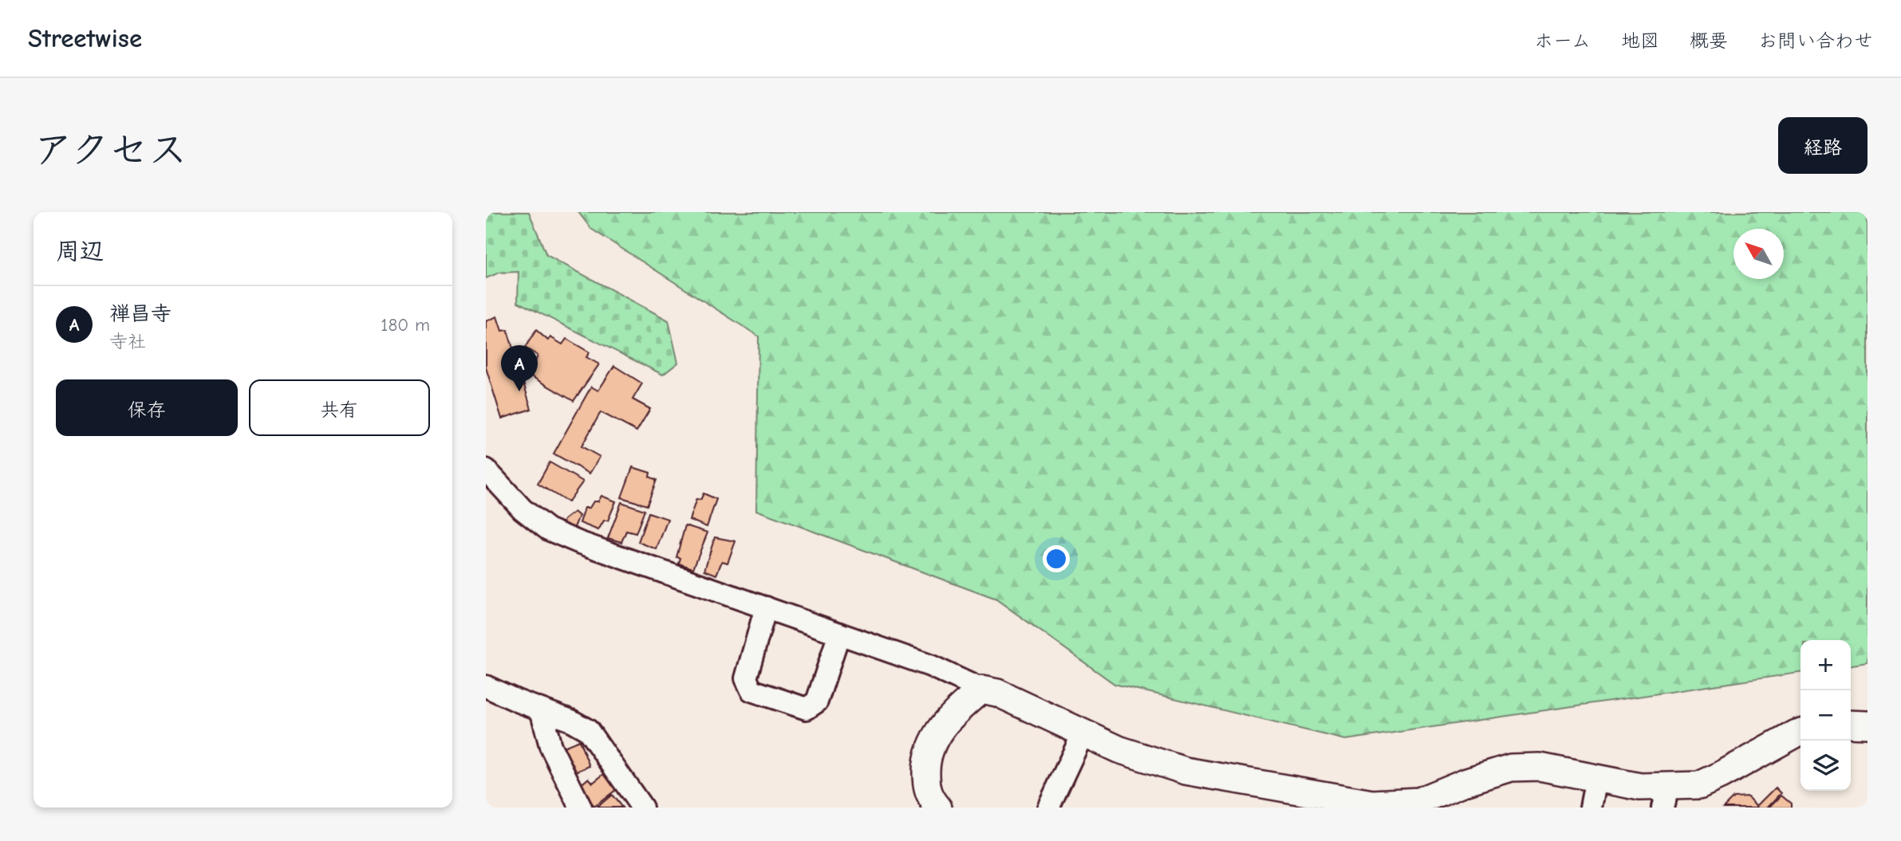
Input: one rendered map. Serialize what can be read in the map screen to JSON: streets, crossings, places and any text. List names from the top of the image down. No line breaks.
{"north":"top left","page":{"header":"Streetwise","nav":["ホーム","地図","概要","お問い合わせ"],"title":"アクセス","buttons":["経路",["保存","共有"]],"heading":"周辺","list":[{"mark":"A","name":"禅昌寺","note":"寺社","value":"180 m"}],"pins":"A","map_buttons":["+","−"]}}
